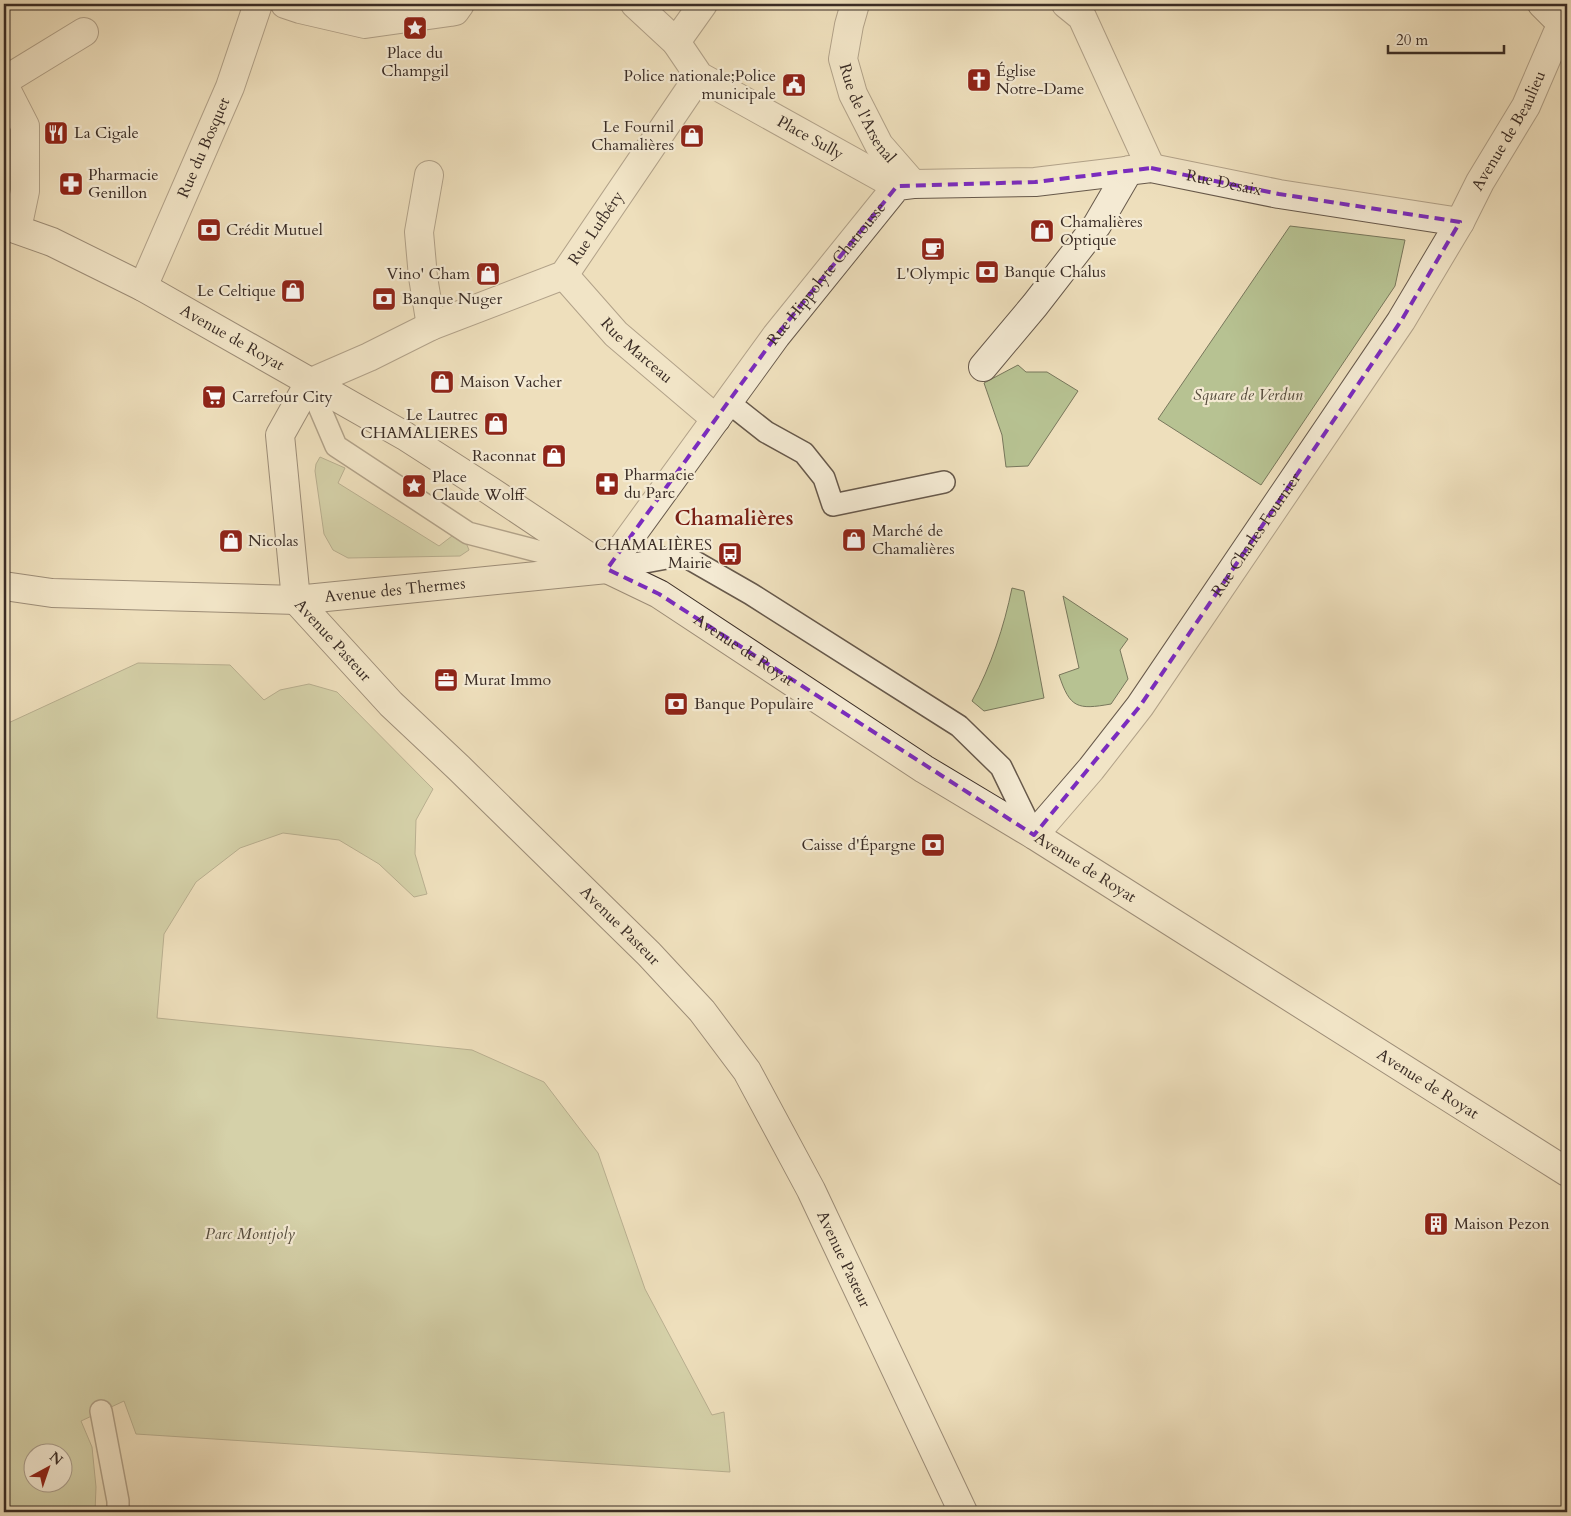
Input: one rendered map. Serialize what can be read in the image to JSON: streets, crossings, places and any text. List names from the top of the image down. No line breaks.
{"streets":{"street":["Rue de l'Arsenal","Avenue de Beaulieu","Place Sully","Rue du Bosquet","Rue Desaix","Rue Lufbéry","Rue Hippolyte Chatrousse","Avenue de Royat","Rue Marceau","Rue Charles Fournier","Avenue des Thermes","Avenue Pasteur"]},"crossings":[["Rue de l'Arsenal","Place Sully"],["Rue de l'Arsenal","Rue Hippolyte Chatrousse"],["Avenue de Beaulieu","Rue Desaix"],["Avenue de Beaulieu","Rue Charles Fournier"],["Place Sully","Rue Lufbéry"],["Place Sully","Rue Hippolyte Chatrousse"],["Rue du Bosquet","Avenue de Royat"],["Rue Desaix","Rue Charles Fournier"],["Rue Lufbéry","Avenue de Royat"],["Rue Lufbéry","Rue Marceau"],["Rue Lufbéry","Avenue Pasteur"],["Rue Hippolyte Chatrousse","Avenue de Royat"],["Rue Hippolyte Chatrousse","Rue Marceau"],["Rue Hippolyte Chatrousse","Avenue des Thermes"],["Avenue de Royat","Rue Charles Fournier"],["Avenue de Royat","Avenue des Thermes"],["Avenue de Royat","Avenue Pasteur"],["Avenue des Thermes","Avenue Pasteur"]],"districts":["Chamalières"],"parks":["Square de Verdun","Parc Montjoly"],"places":{"place":["Place du Champgil","Place Claude Wolff"],"church":["Église Notre-Dame"],"public building":["Police nationale;Police municipale"],"restaurant":["La Cigale"],"shop":["Le Fournil Chamalières","Chamalières Optique","Vino' Cham","Le Celtique","Maison Vacher","Le Lautrec CHAMALIERES","Raconnat","Marché de Chamalières","Nicolas"],"pharmacy":["Pharmacie Genillon","Pharmacie du Parc"],"bank":["Crédit Mutuel","Banque Chalus","Banque Nuger","Banque Populaire","Caisse d'Épargne"],"cafe":["L'Olympic"],"supermarket":["Carrefour City"],"bus stop":["CHAMALIÈRES Mairie"],"office":["Murat Immo"],"building":["Maison Pezon"]},"scale_bar":"20 m","north":"top right"}
